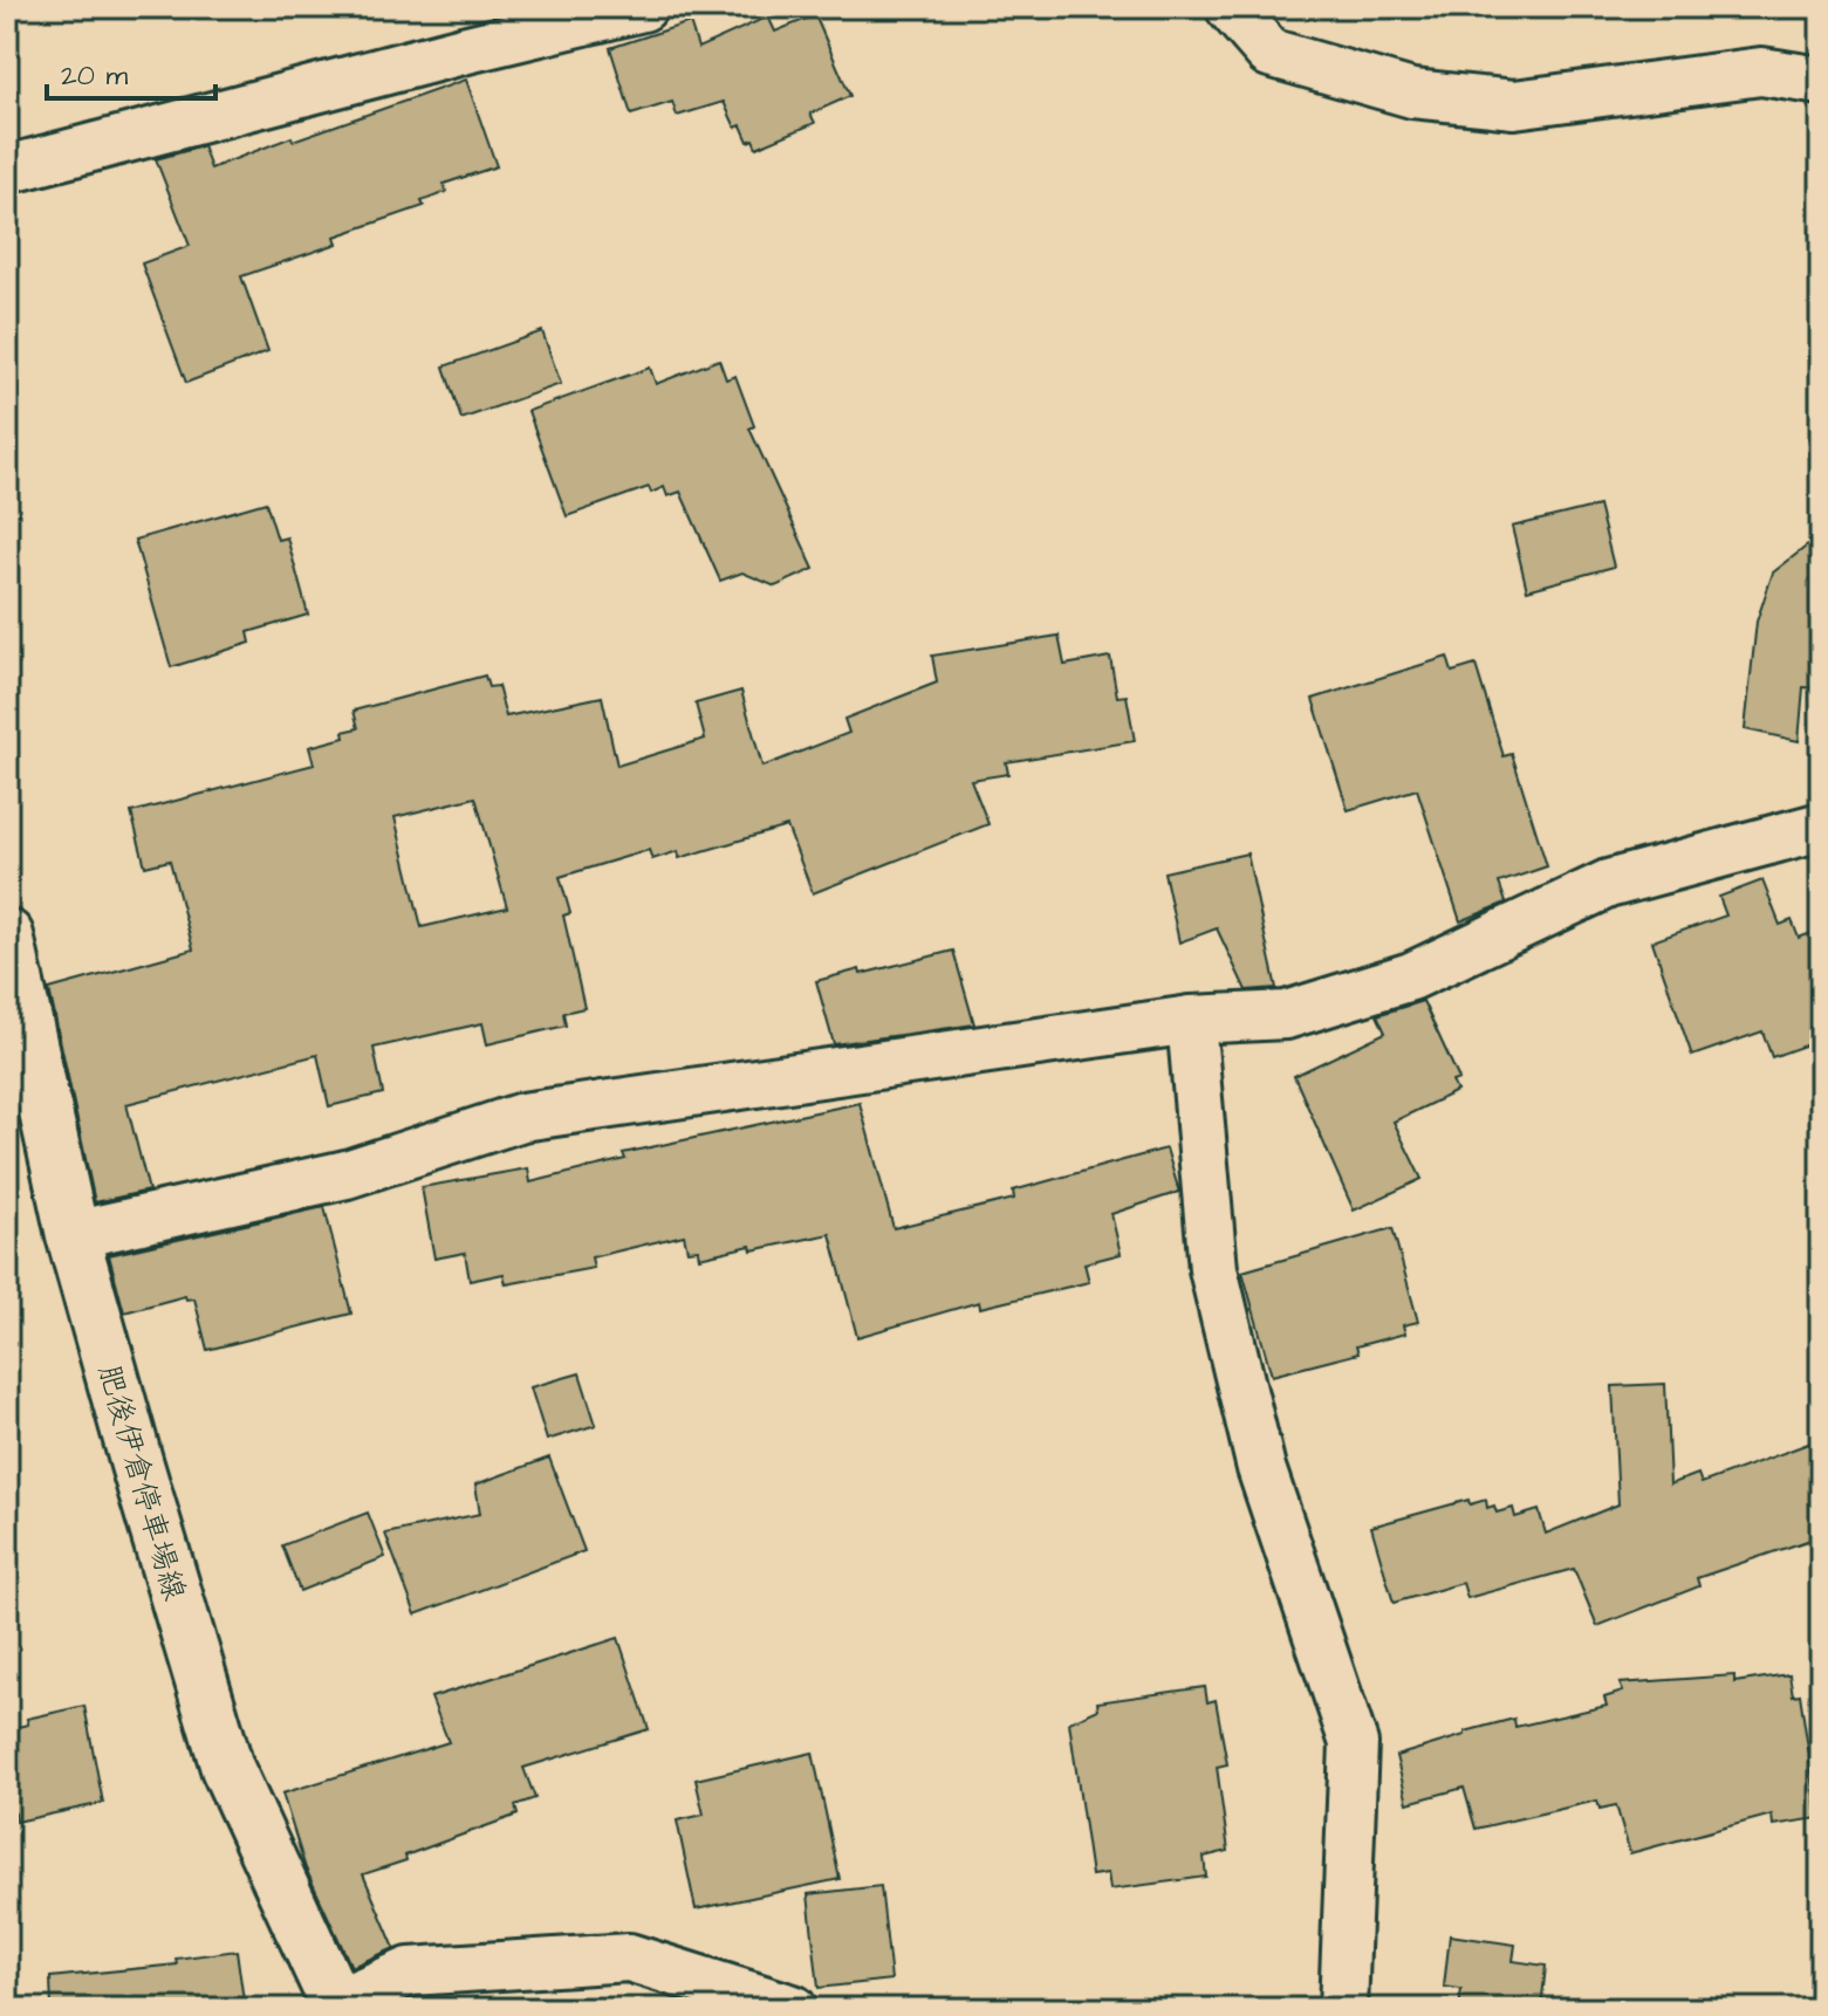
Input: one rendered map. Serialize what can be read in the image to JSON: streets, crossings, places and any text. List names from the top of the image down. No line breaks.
{"streets":{"main road":["肥後伊倉停車場線"]},"scale_bar":"20 m"}
